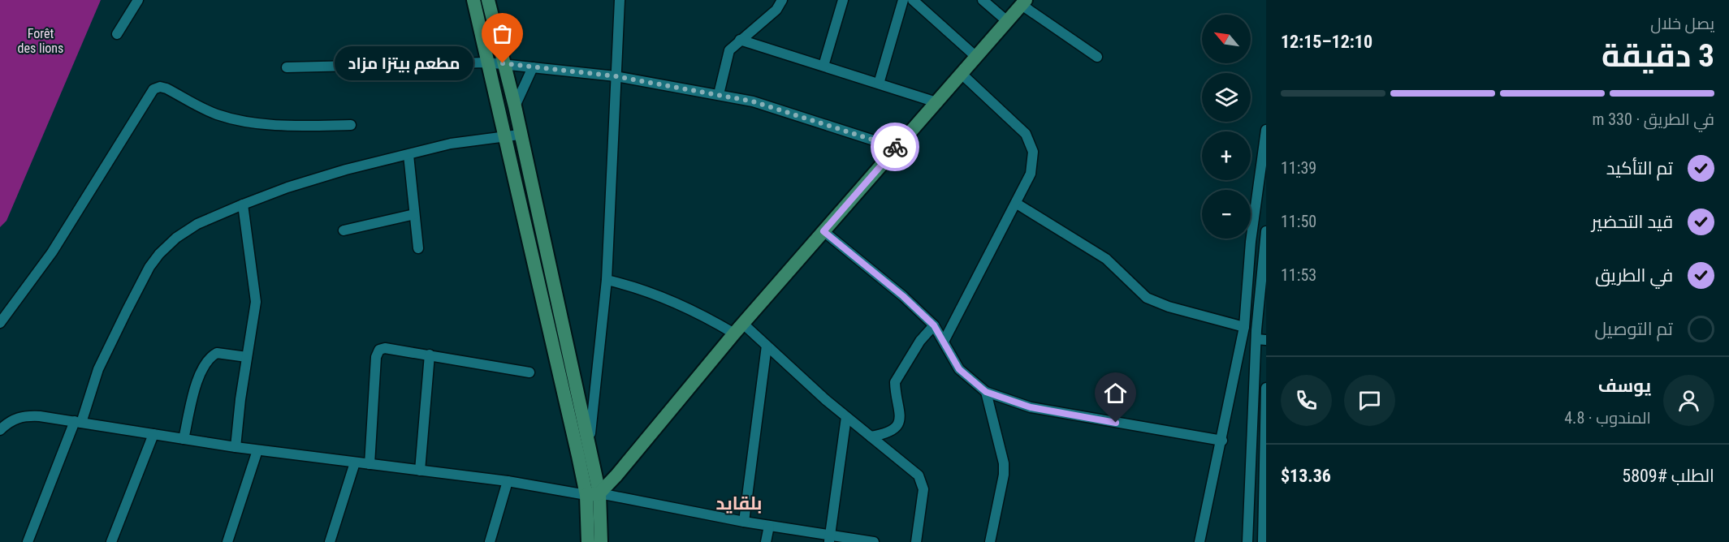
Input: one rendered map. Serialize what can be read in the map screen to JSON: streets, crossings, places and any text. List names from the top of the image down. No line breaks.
{"districts":["بلقايد"],"parks":["Forêt des lions"],"places":["مطعم بيتزا مزاد"],"north":"top left","page":{"heading":["3 دقيقة","يصل خلال","12:10–12:15"],"panel":["يوسف","المندوب · 4.8","الطلب #5809","$13.36"],"map_buttons":["+","−"],"bubble":"مطعم بيتزا مزاد","bar":"في الطريق · 330 m","list":[["تم التأكيد","11:39"],["قيد التحضير","11:50"],["في الطريق","11:53"],"تم التوصيل"]}}
